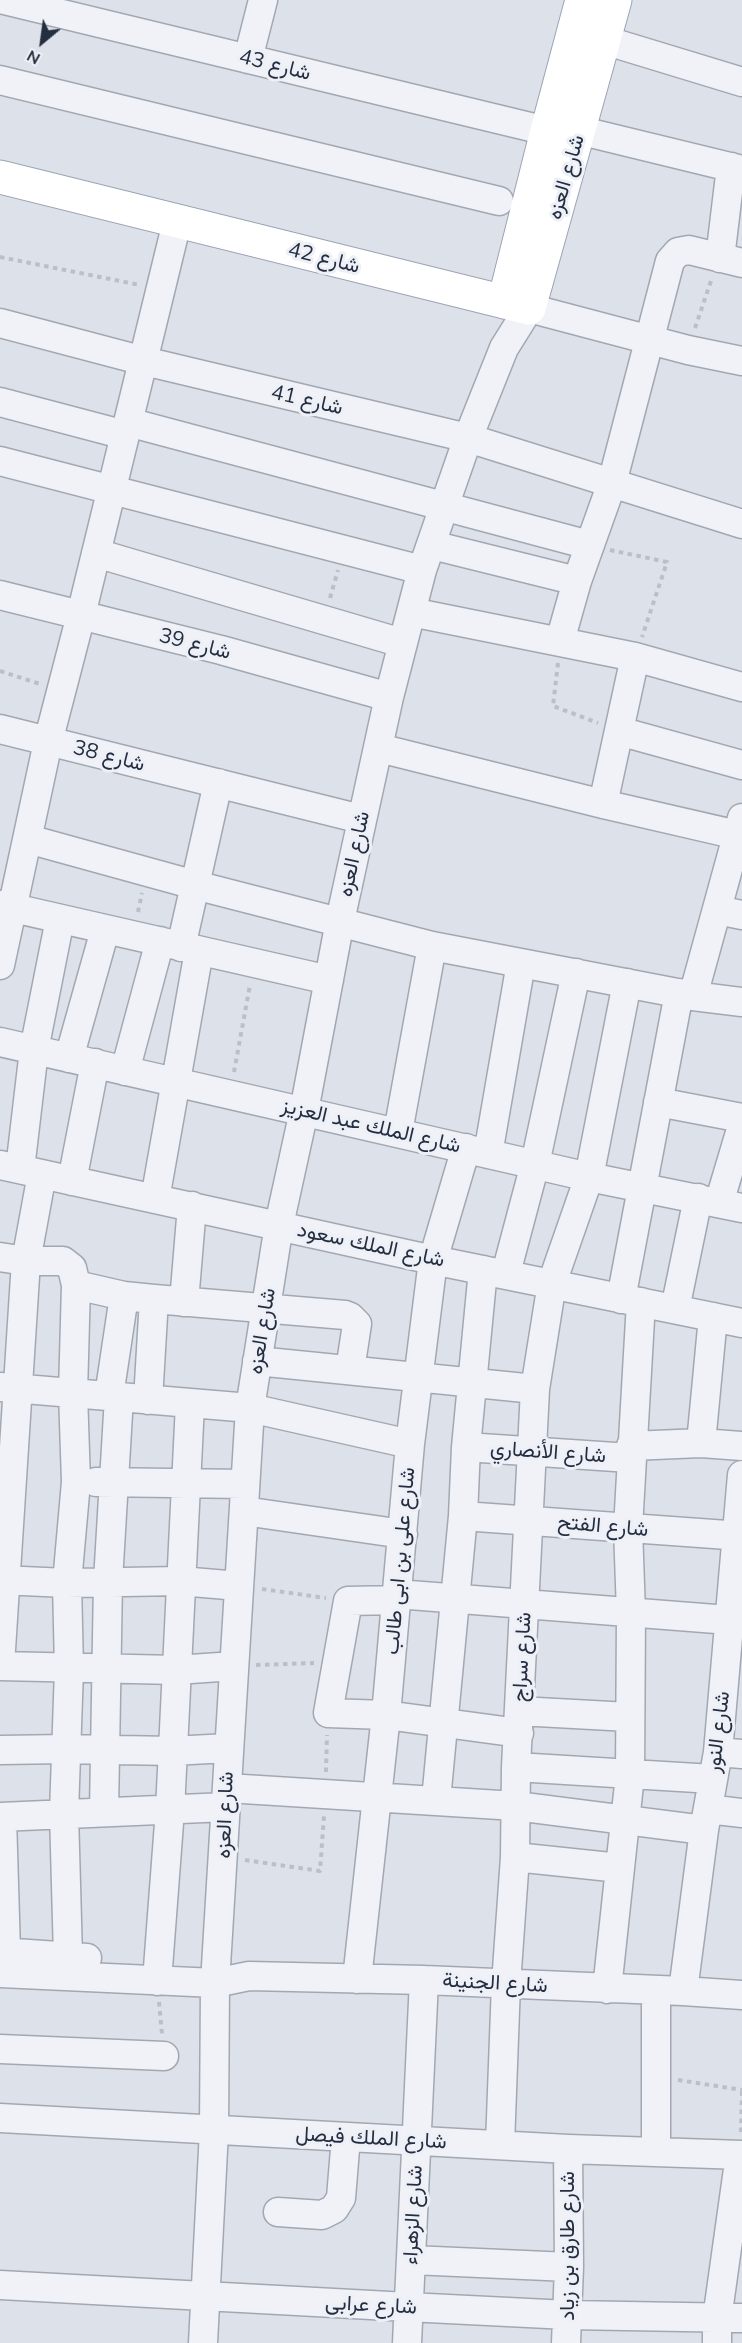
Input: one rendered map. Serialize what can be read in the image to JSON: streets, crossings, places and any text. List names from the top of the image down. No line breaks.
{"streets":{"main road":["شارع العزه","شارع 42"],"street":["شارع 43","شارع 41","شارع 39","شارع 38","شارع الملك عبد العزيز","شارع الملك سعود","شارع الأنصاري","شارع الفتح","شارع على بن ابى طالب","شارع سراج","شارع النور","شارع الجنينة","شارع الملك فيصل","شارع الزهراء","شارع طارق بن زياد","شارع عرابى"]},"crossings":[["شارع 43","شارع العزه"],["شارع العزه","شارع 42"],["شارع العزه","شارع 41"],["شارع العزه","شارع 39"],["شارع العزه","شارع 38"],["شارع العزه","شارع الملك عبد العزيز"],["شارع العزه","شارع الملك سعود"],["شارع العزه","شارع الجنينة"],["شارع العزه","شارع الملك فيصل"],["شارع العزه","شارع عرابى"],["شارع الملك عبد العزيز","شارع على بن ابى طالب"],["شارع الملك عبد العزيز","شارع سراج"],["شارع الملك سعود","شارع على بن ابى طالب"],["شارع الملك سعود","شارع سراج"],["شارع الأنصاري","شارع سراج"],["شارع الفتح","شارع سراج"],["شارع الفتح","شارع النور"],["شارع على بن ابى طالب","شارع الجنينة"],["شارع سراج","شارع الجنينة"],["شارع سراج","شارع الملك فيصل"],["شارع النور","شارع الجنينة"],["شارع النور","شارع الملك فيصل"],["شارع الجنينة","شارع الزهراء"],["شارع الملك فيصل","شارع الزهراء"],["شارع الملك فيصل","شارع طارق بن زياد"],["شارع الزهراء","شارع عرابى"],["شارع طارق بن زياد","شارع عرابى"]],"north":"bottom left"}
